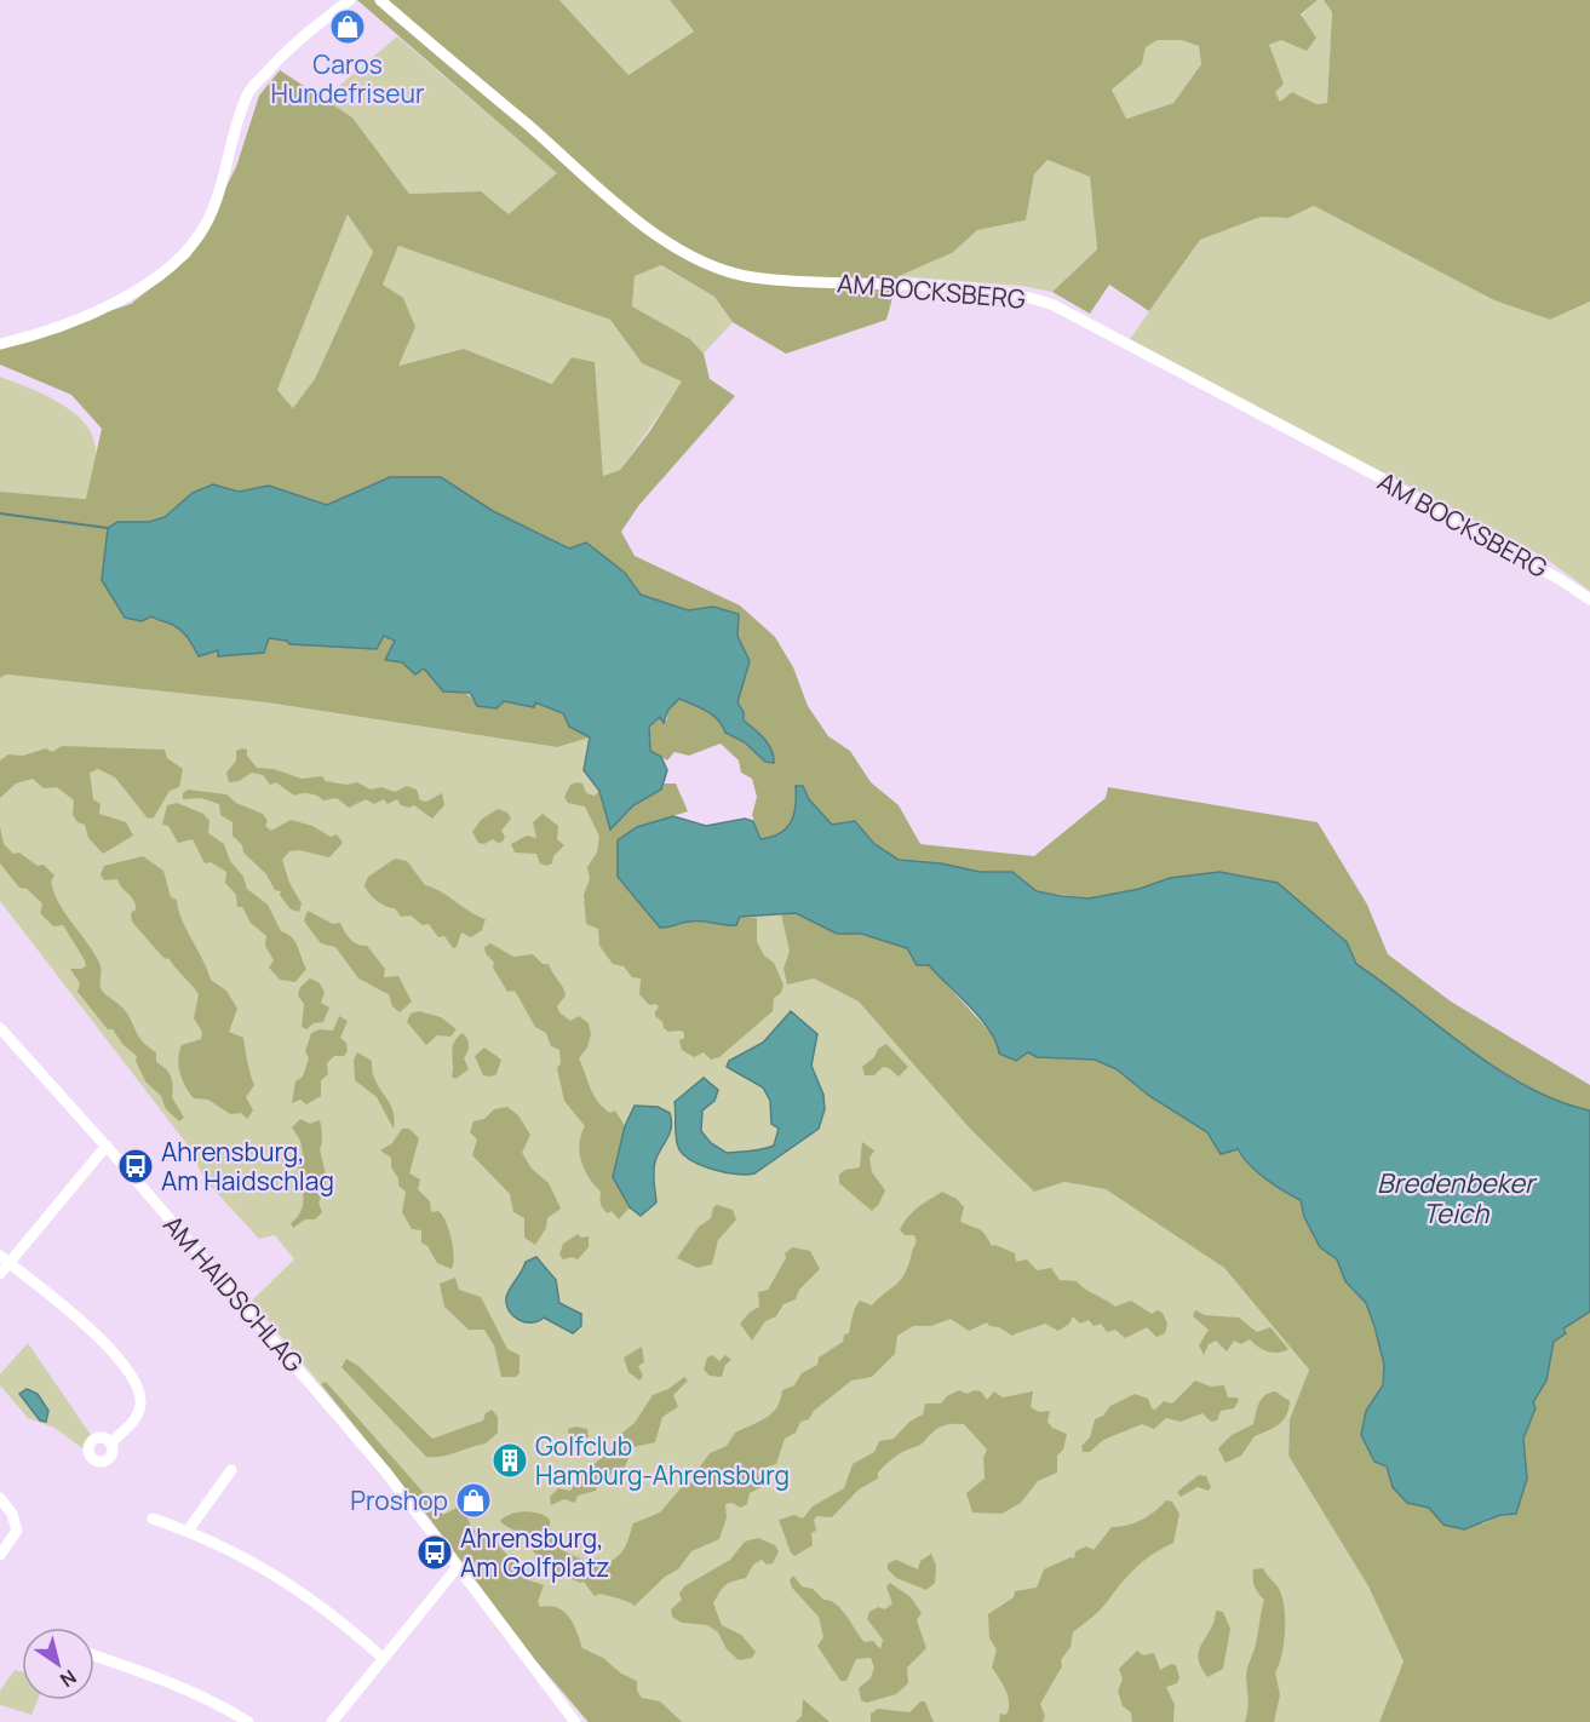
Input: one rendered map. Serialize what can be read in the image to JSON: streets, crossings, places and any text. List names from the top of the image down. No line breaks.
{"streets":{"street":["AM BOCKSBERG","AM HAIDSCHLAG"]},"water":["Bredenbeker Teich"],"places":{"shop":["Caros Hundefriseur","Proshop"],"bus stop":["Ahrensburg, Am Haidschlag","Ahrensburg, Am Golfplatz"],"building":["Golfclub Hamburg-Ahrensburg"]},"north":"bottom right"}
